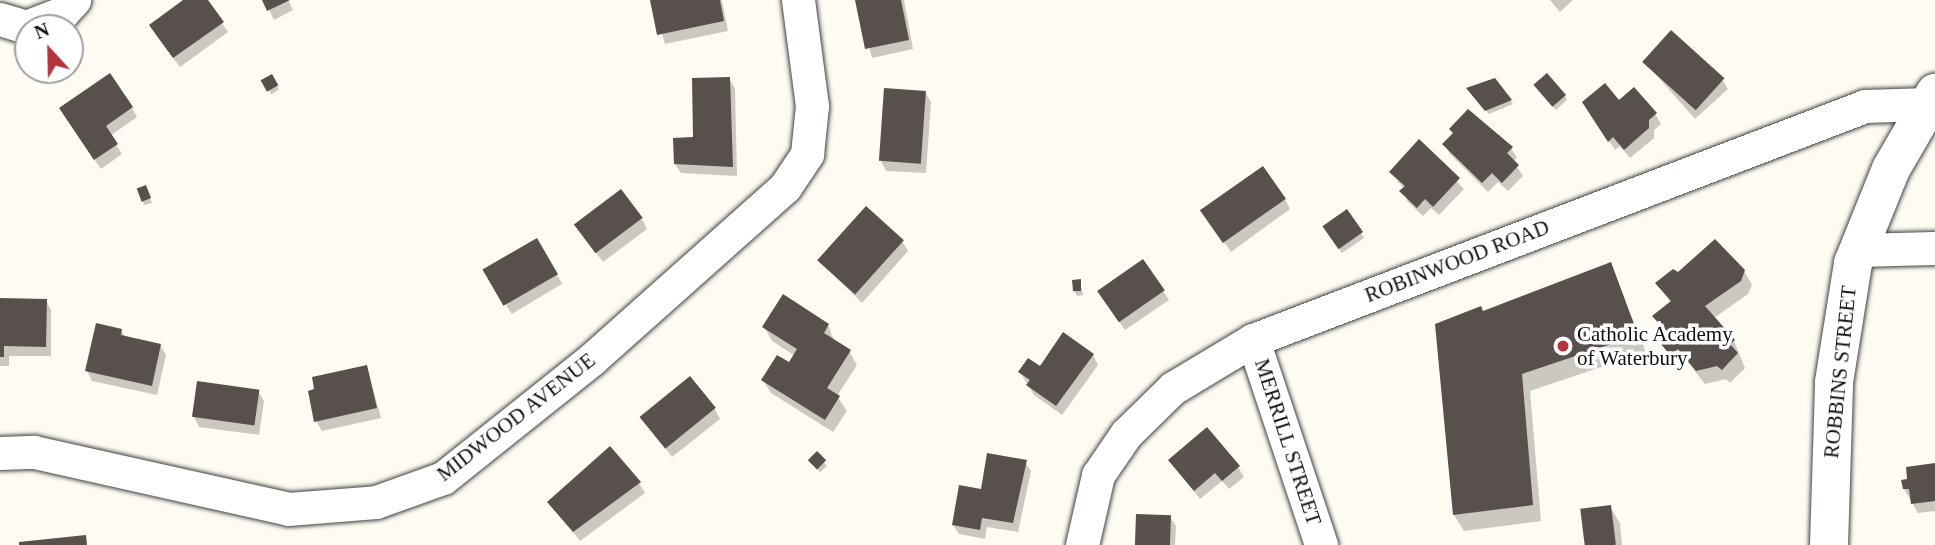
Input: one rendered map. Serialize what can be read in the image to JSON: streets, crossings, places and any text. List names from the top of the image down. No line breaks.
{"streets":{"street":["ROBINWOOD ROAD","ROBBINS STREET","MIDWOOD AVENUE","MERRILL STREET"]},"crossings":[["ROBINWOOD ROAD","ROBBINS STREET"],["ROBINWOOD ROAD","MERRILL STREET"]],"places":["Catholic Academy of Waterbury"],"north":"top"}
